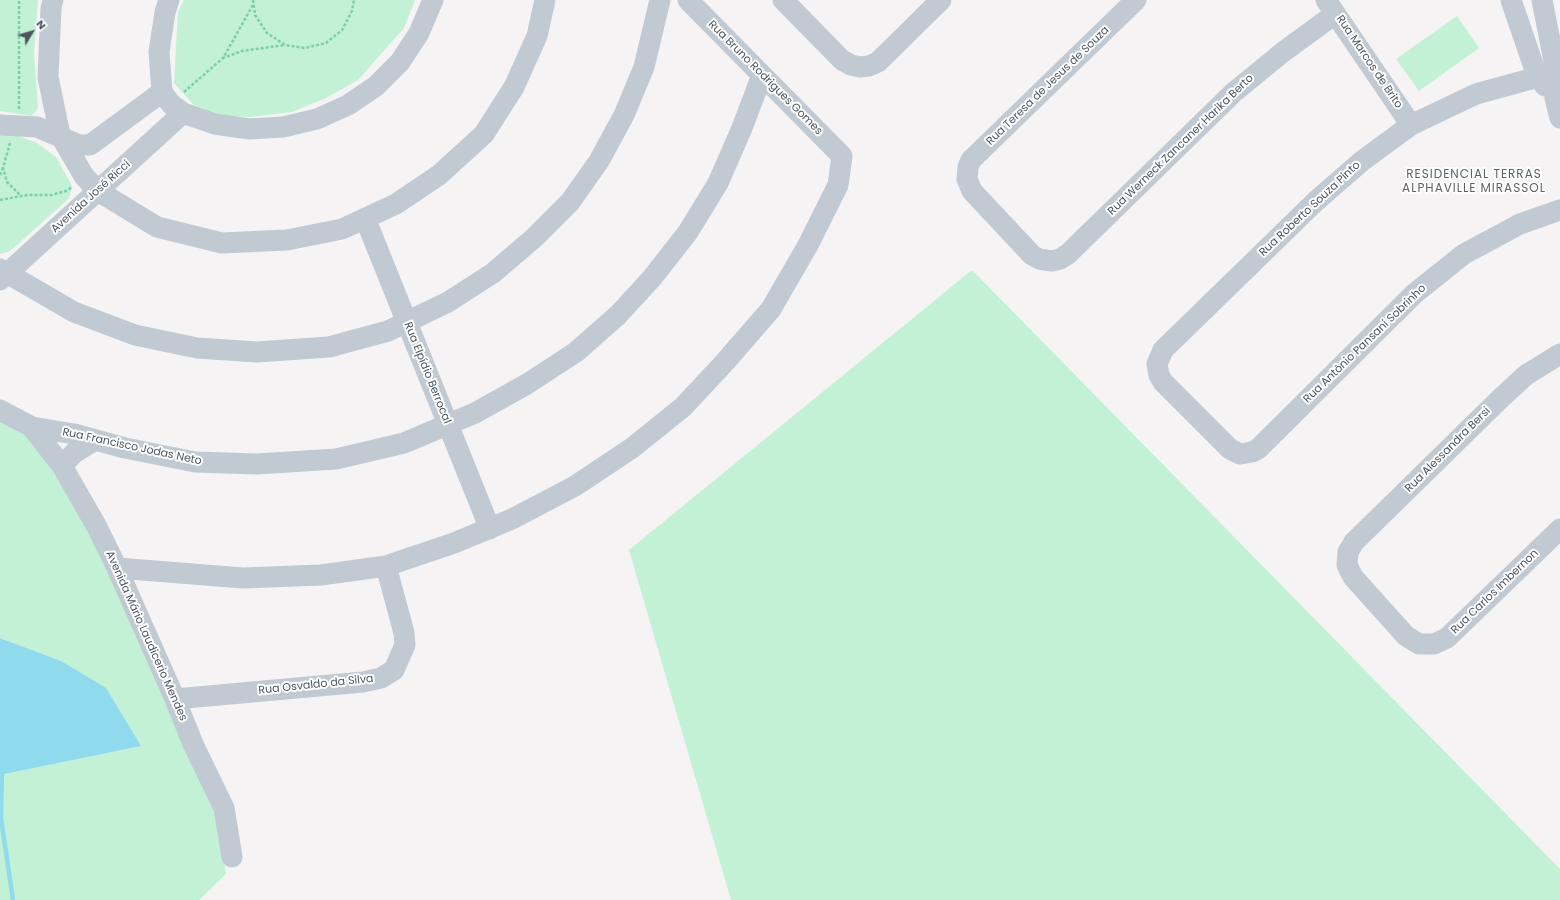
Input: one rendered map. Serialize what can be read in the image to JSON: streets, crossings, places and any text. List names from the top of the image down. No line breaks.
{"streets":{"street":["Rua Marcos de Brito","Rua Bruno Rodrigues Gomes","Rua Teresa de Jesus de Souza","Rua Werneck Zancaner Harika Berto","Avenida José Ricci","Rua Roberto Souza Pinto","Rua Antônio Pansani Sobrinho","Rua Elpídio Berrocal","Rua Francisco Jodas Neto","Rua Alessandra Bersi","Rua Carlos Imbernon","Avenida Mário Laudicerio Mendes","Rua Osvaldo da Silva"]},"crossings":[["Rua Marcos de Brito","Rua Werneck Zancaner Harika Berto"],["Rua Marcos de Brito","Rua Roberto Souza Pinto"],["Rua Bruno Rodrigues Gomes","Rua Elpídio Berrocal"],["Rua Bruno Rodrigues Gomes","Rua Francisco Jodas Neto"],["Rua Teresa de Jesus de Souza","Rua Werneck Zancaner Harika Berto"],["Rua Roberto Souza Pinto","Rua Antônio Pansani Sobrinho"],["Rua Elpídio Berrocal","Rua Francisco Jodas Neto"],["Rua Francisco Jodas Neto","Avenida Mário Laudicerio Mendes"],["Rua Alessandra Bersi","Rua Carlos Imbernon"],["Avenida Mário Laudicerio Mendes","Rua Osvaldo da Silva"]],"districts":["RESIDENCIAL TERRAS ALPHAVILLE MIRASSOL"],"north":"top right"}
